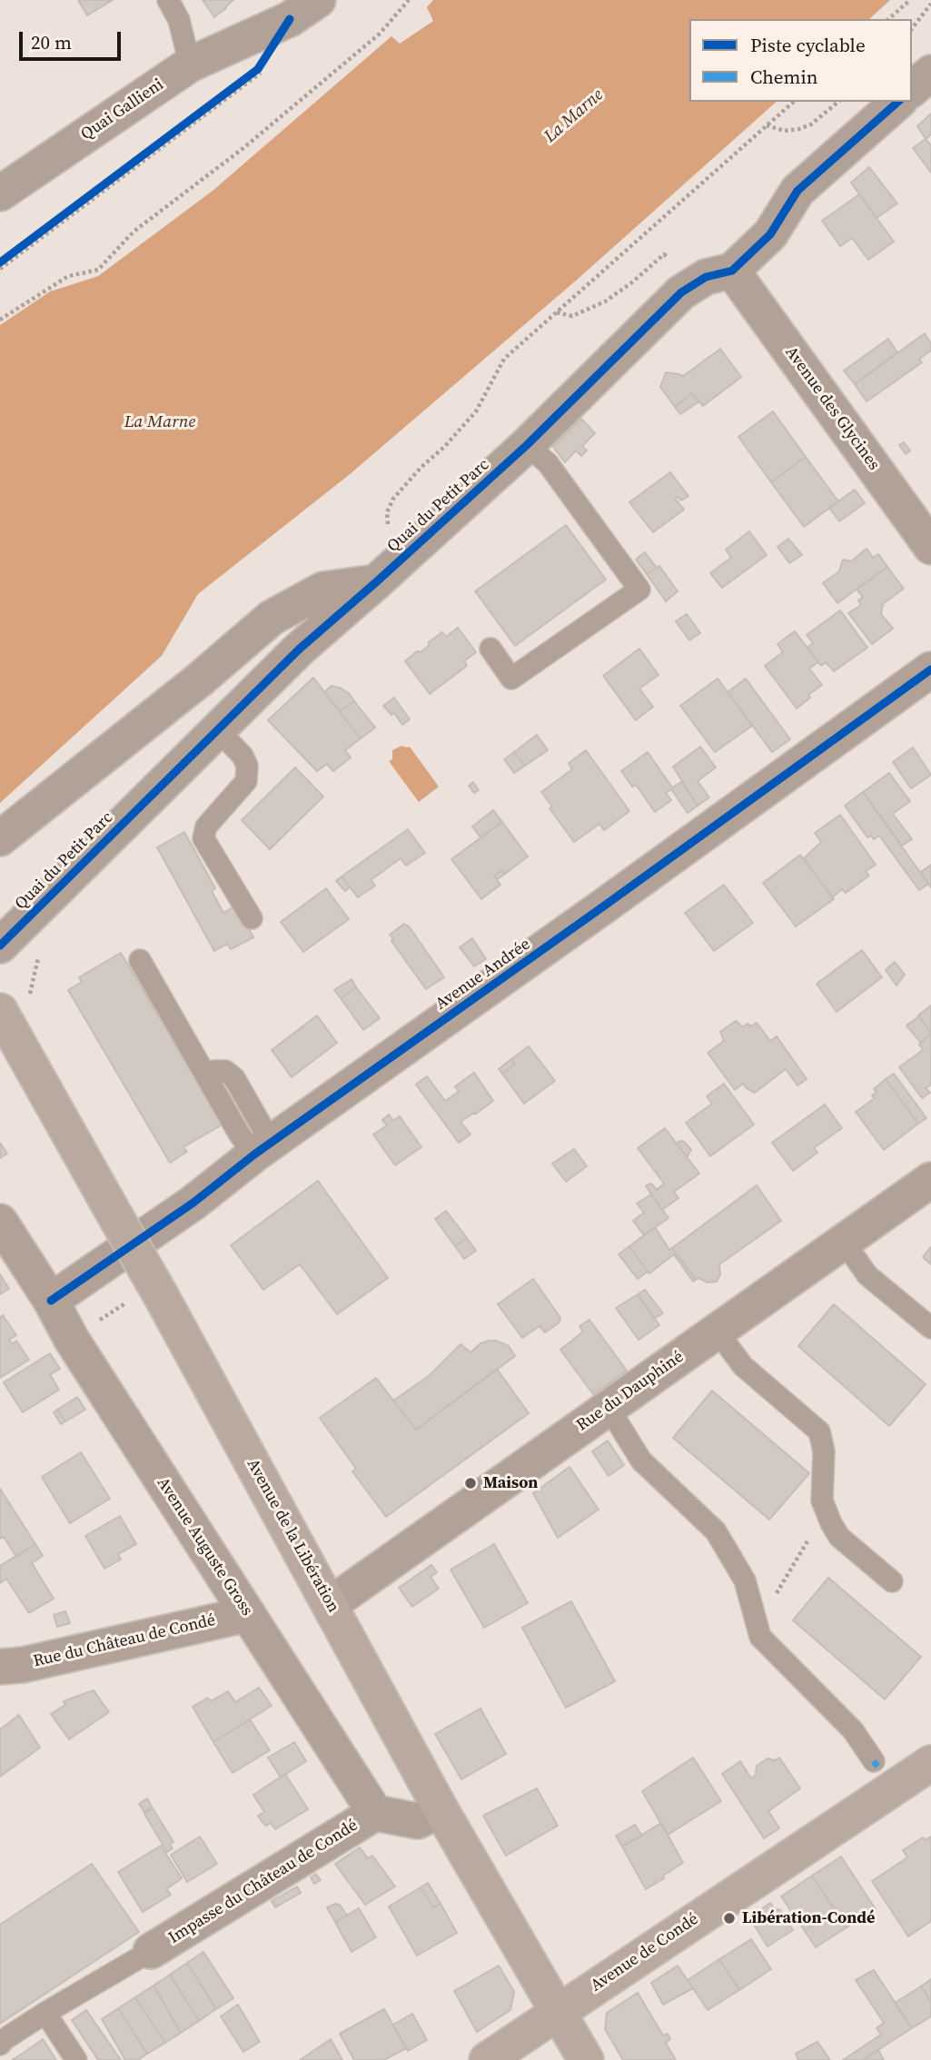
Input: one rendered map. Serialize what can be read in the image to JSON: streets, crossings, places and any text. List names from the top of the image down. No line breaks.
{"streets":{"main road":["Avenue de la Libération","Avenue de Condé"],"street":["Quai Gallieni","Avenue des Glycines","Quai du Petit Parc","Avenue Andrée","Rue du Dauphiné","Avenue Auguste Gross","Rue du Château de Condé","Impasse du Château de Condé"]},"crossings":[["Avenue des Glycines","Quai du Petit Parc"],["Avenue Andrée","Avenue Auguste Gross"],["Rue du Dauphiné","Avenue de la Libération"],["Avenue de la Libération","Avenue de Condé"],["Avenue Auguste Gross","Rue du Château de Condé"],["Avenue Auguste Gross","Impasse du Château de Condé"]],"water":["La Marne"],"places":["Maison","Libération-Condé"],"legend":["Piste cyclable","Chemin"],"scale_bar":"20 m"}
